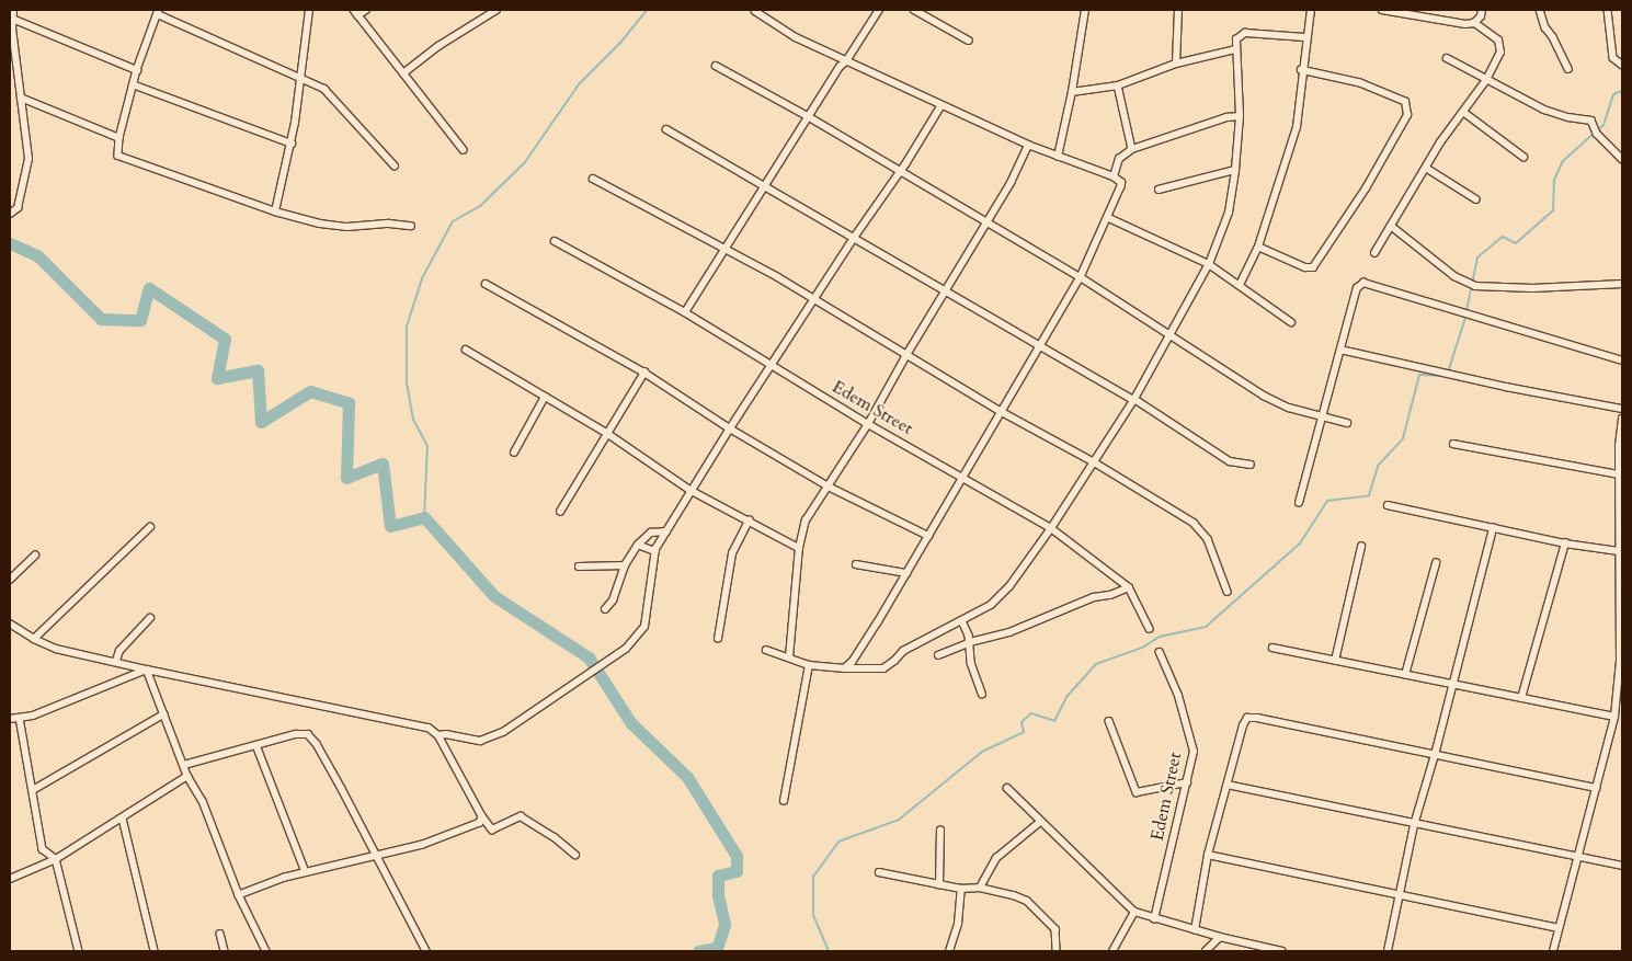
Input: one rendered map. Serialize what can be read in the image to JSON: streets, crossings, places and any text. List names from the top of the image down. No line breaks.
{"streets":{"street":["Edem Street"]}}
